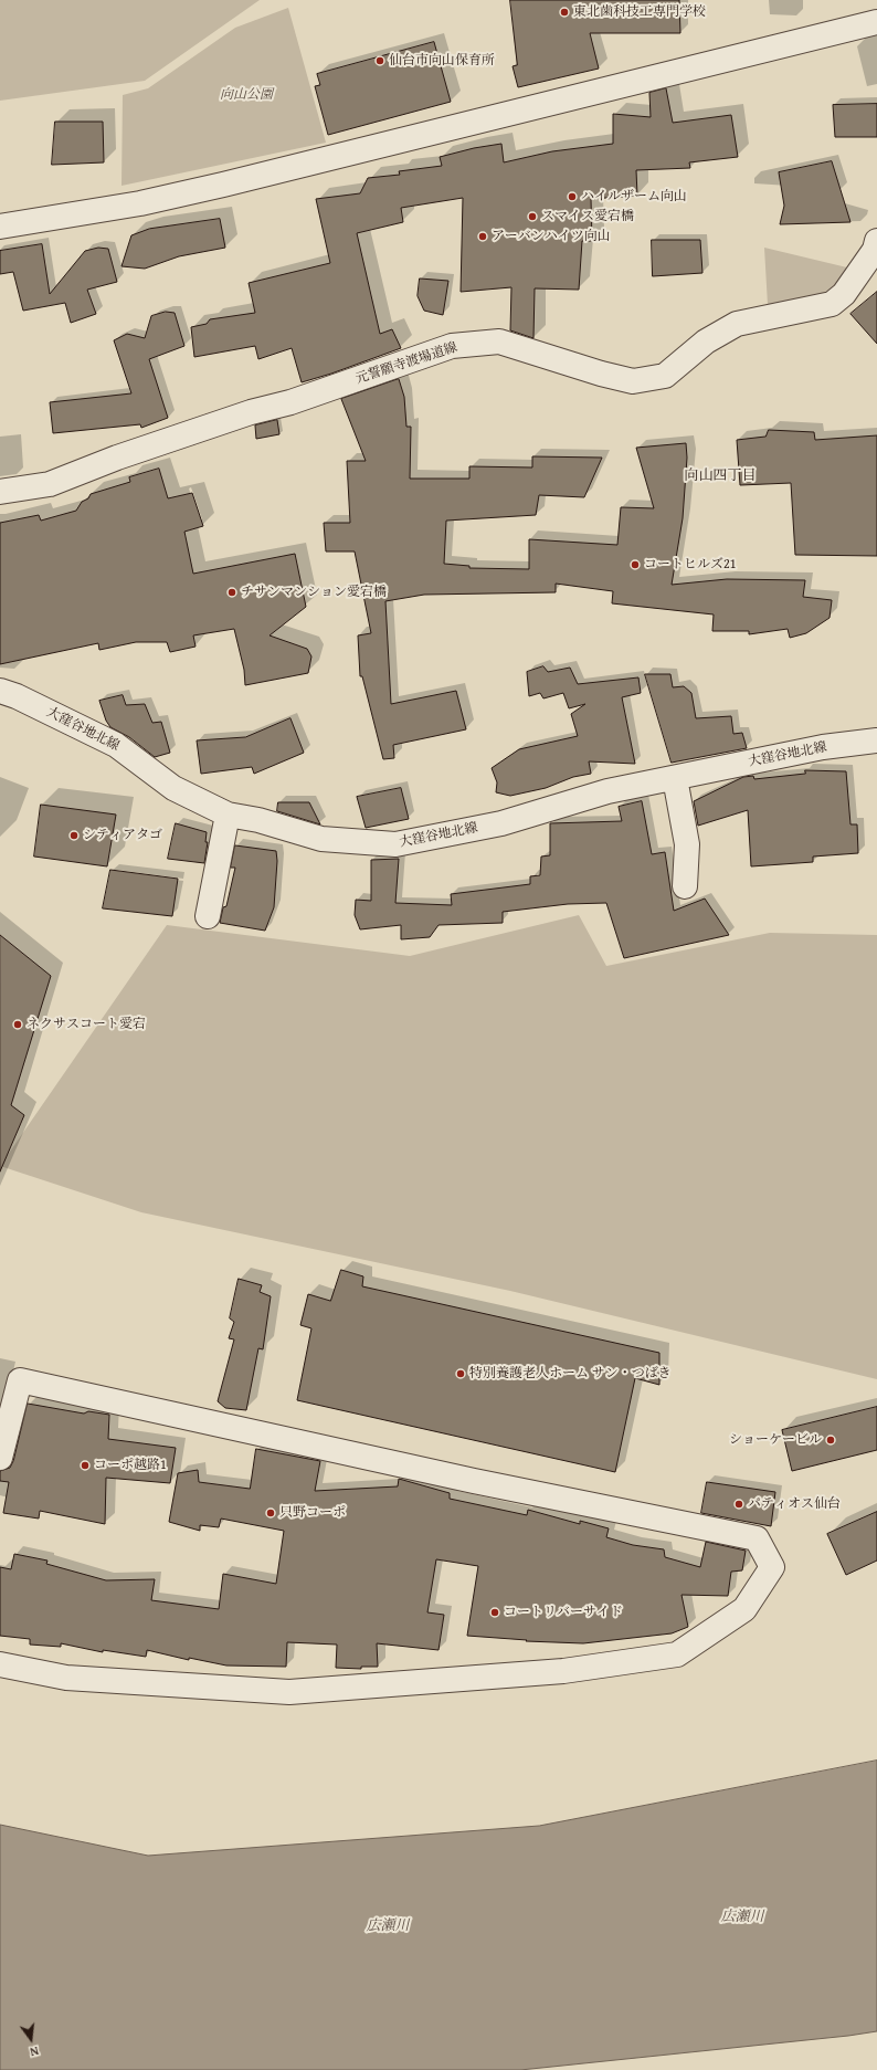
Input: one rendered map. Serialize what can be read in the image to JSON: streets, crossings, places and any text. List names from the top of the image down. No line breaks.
{"streets":{"street":["元誓願寺渡場道線","大窪谷地北線"]},"districts":["向山四丁目"],"water":["広瀬川"],"parks":["向山公園"],"places":["東北歯科技工専門学校","仙台市向山保育所","ハイルザーム向山","スマイス愛宕橋","アーバンハイツ向山","コートヒルズ21","チサンマンション愛宕橋","シティアタゴ","ネクサスコート愛宕","特別養護老人ホーム サン・つばき","ショーケービル","コーポ越路1","パティオス仙台","只野コーポ","コートリバーサイド"],"north":"bottom"}
